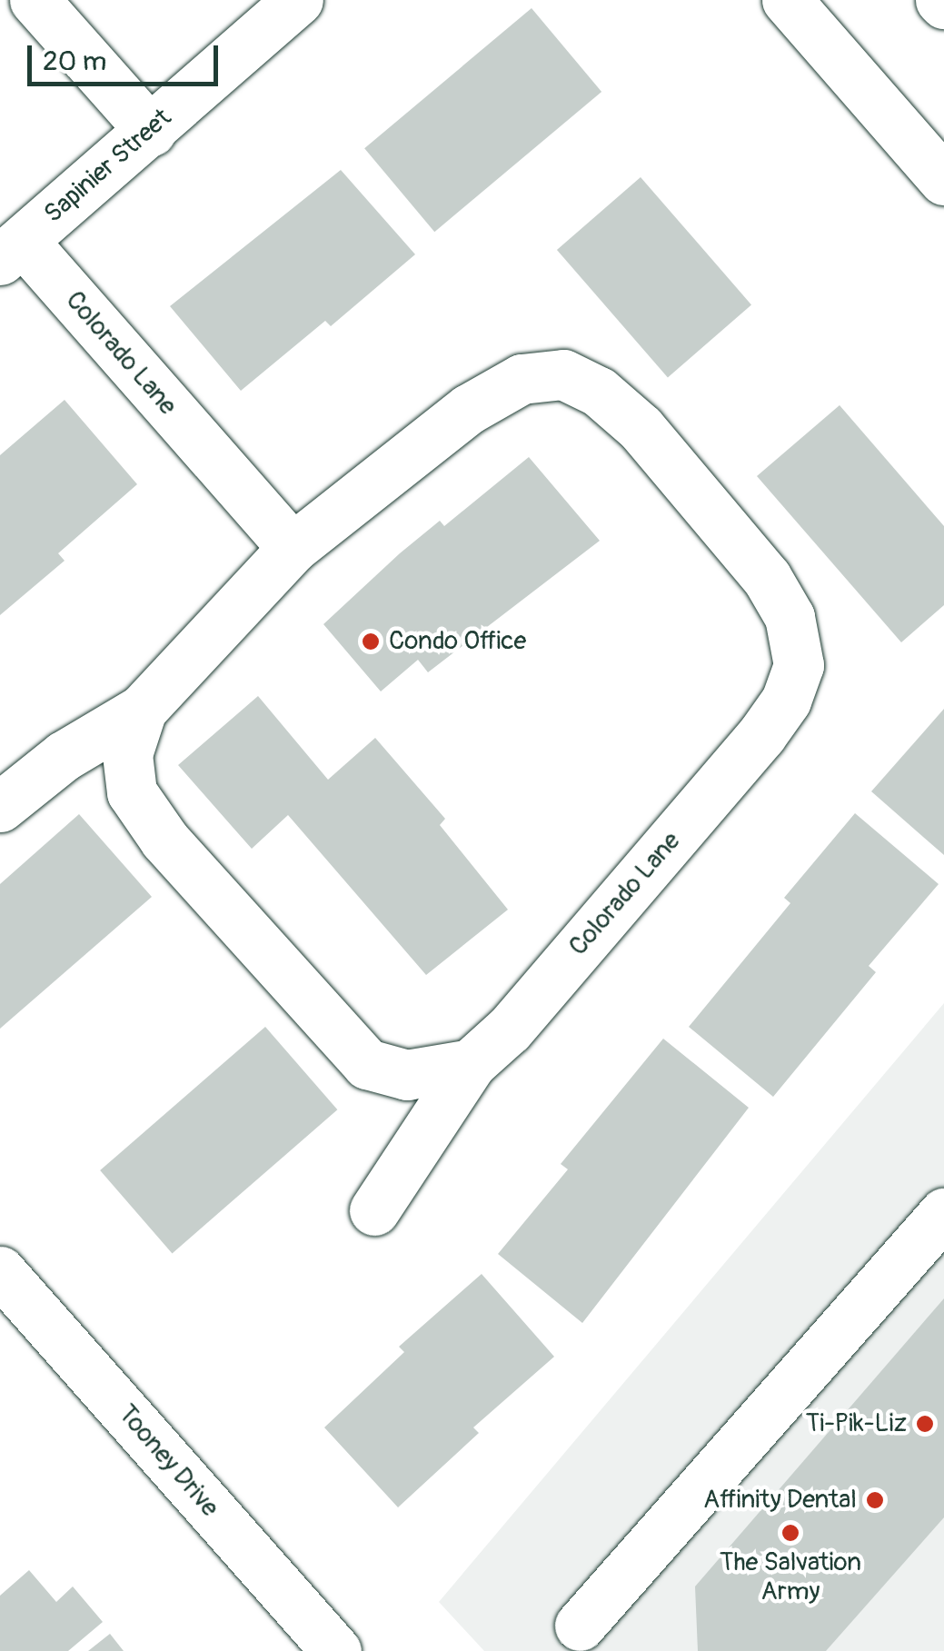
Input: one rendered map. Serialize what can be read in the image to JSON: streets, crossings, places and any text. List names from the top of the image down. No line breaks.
{"streets":{"street":["Sapinier Street","Colorado Lane","Tooney Drive"]},"crossings":[["Sapinier Street","Colorado Lane"]],"places":["Condo Office","Ti-Pik-Liz","Affinity Dental","The Salvation Army"],"scale_bar":"20 m"}
